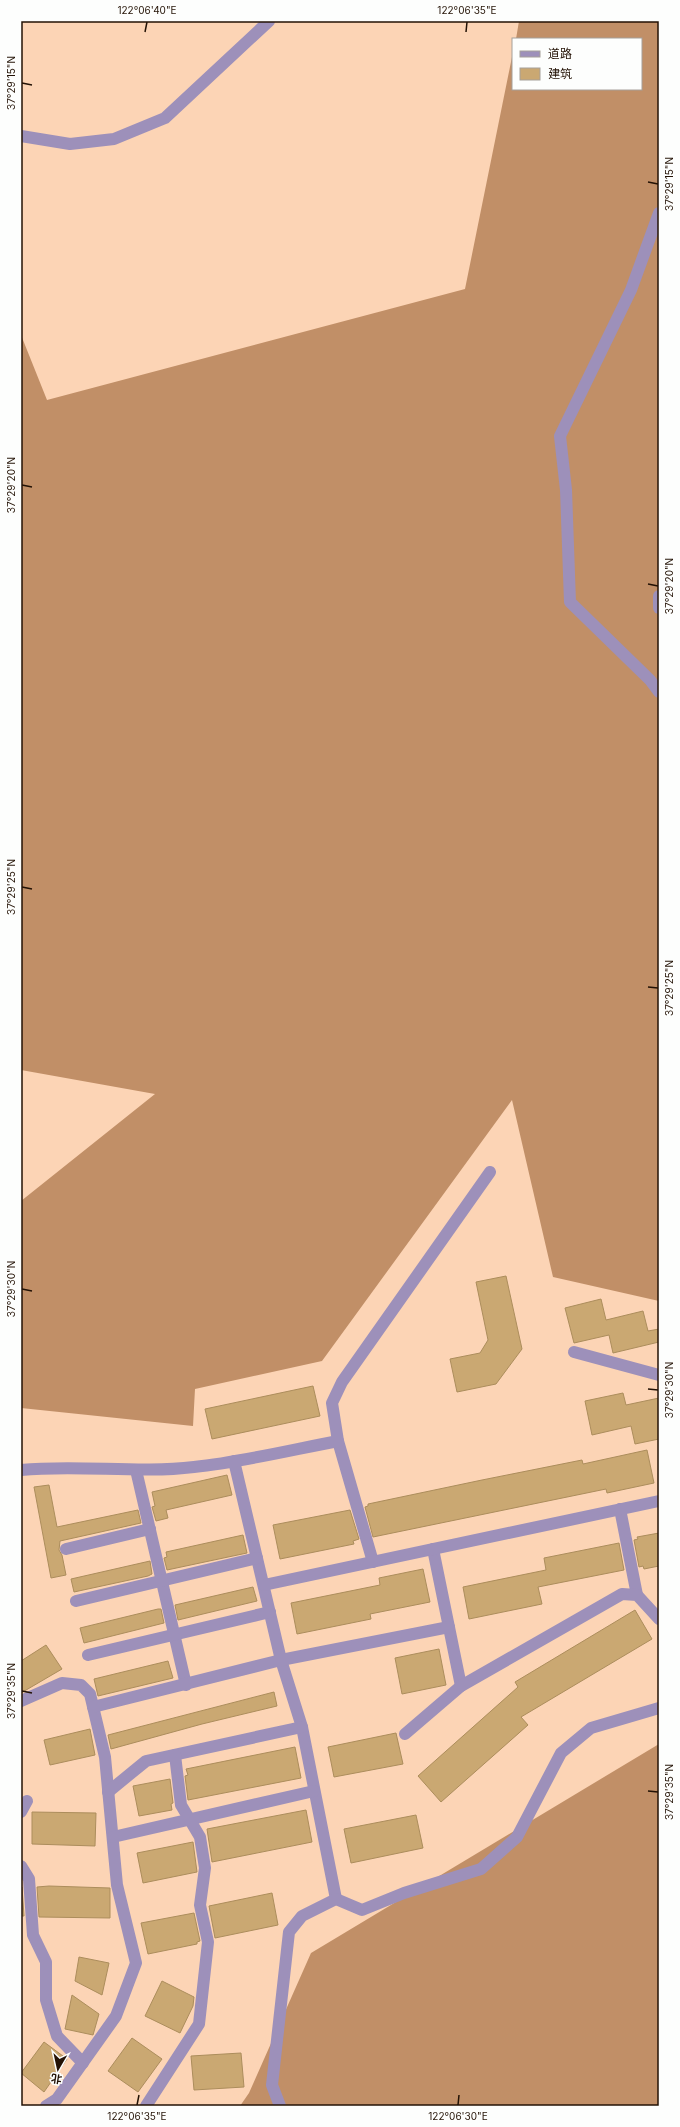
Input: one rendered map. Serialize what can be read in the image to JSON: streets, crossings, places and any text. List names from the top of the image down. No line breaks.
{"legend":["道路","建筑"],"north":"bottom","coordinates":["122°06'40\"E","122°06'35\"E","37°29'15\"N","37°29'20\"N","37°29'25\"N","37°29'30\"N","37°29'35\"N","122°06'30\"E"]}
